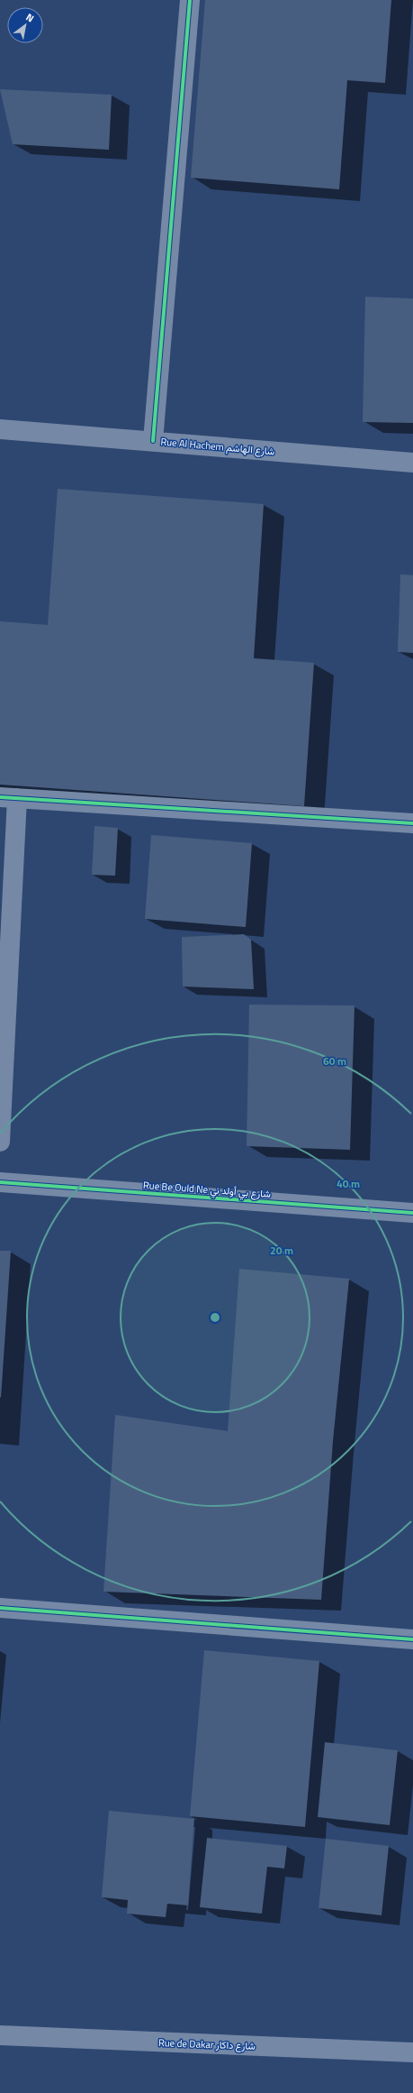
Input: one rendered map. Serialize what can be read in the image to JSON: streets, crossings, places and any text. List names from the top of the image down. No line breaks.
{"streets":{"street":["Rue Al Hachem شارع الهاشم","Rue Be Ould Ne شارع بي أولد ني","Rue de Dakar شارع داكار"]},"north":"top right","rings":["60 m","40 m","20 m"]}
